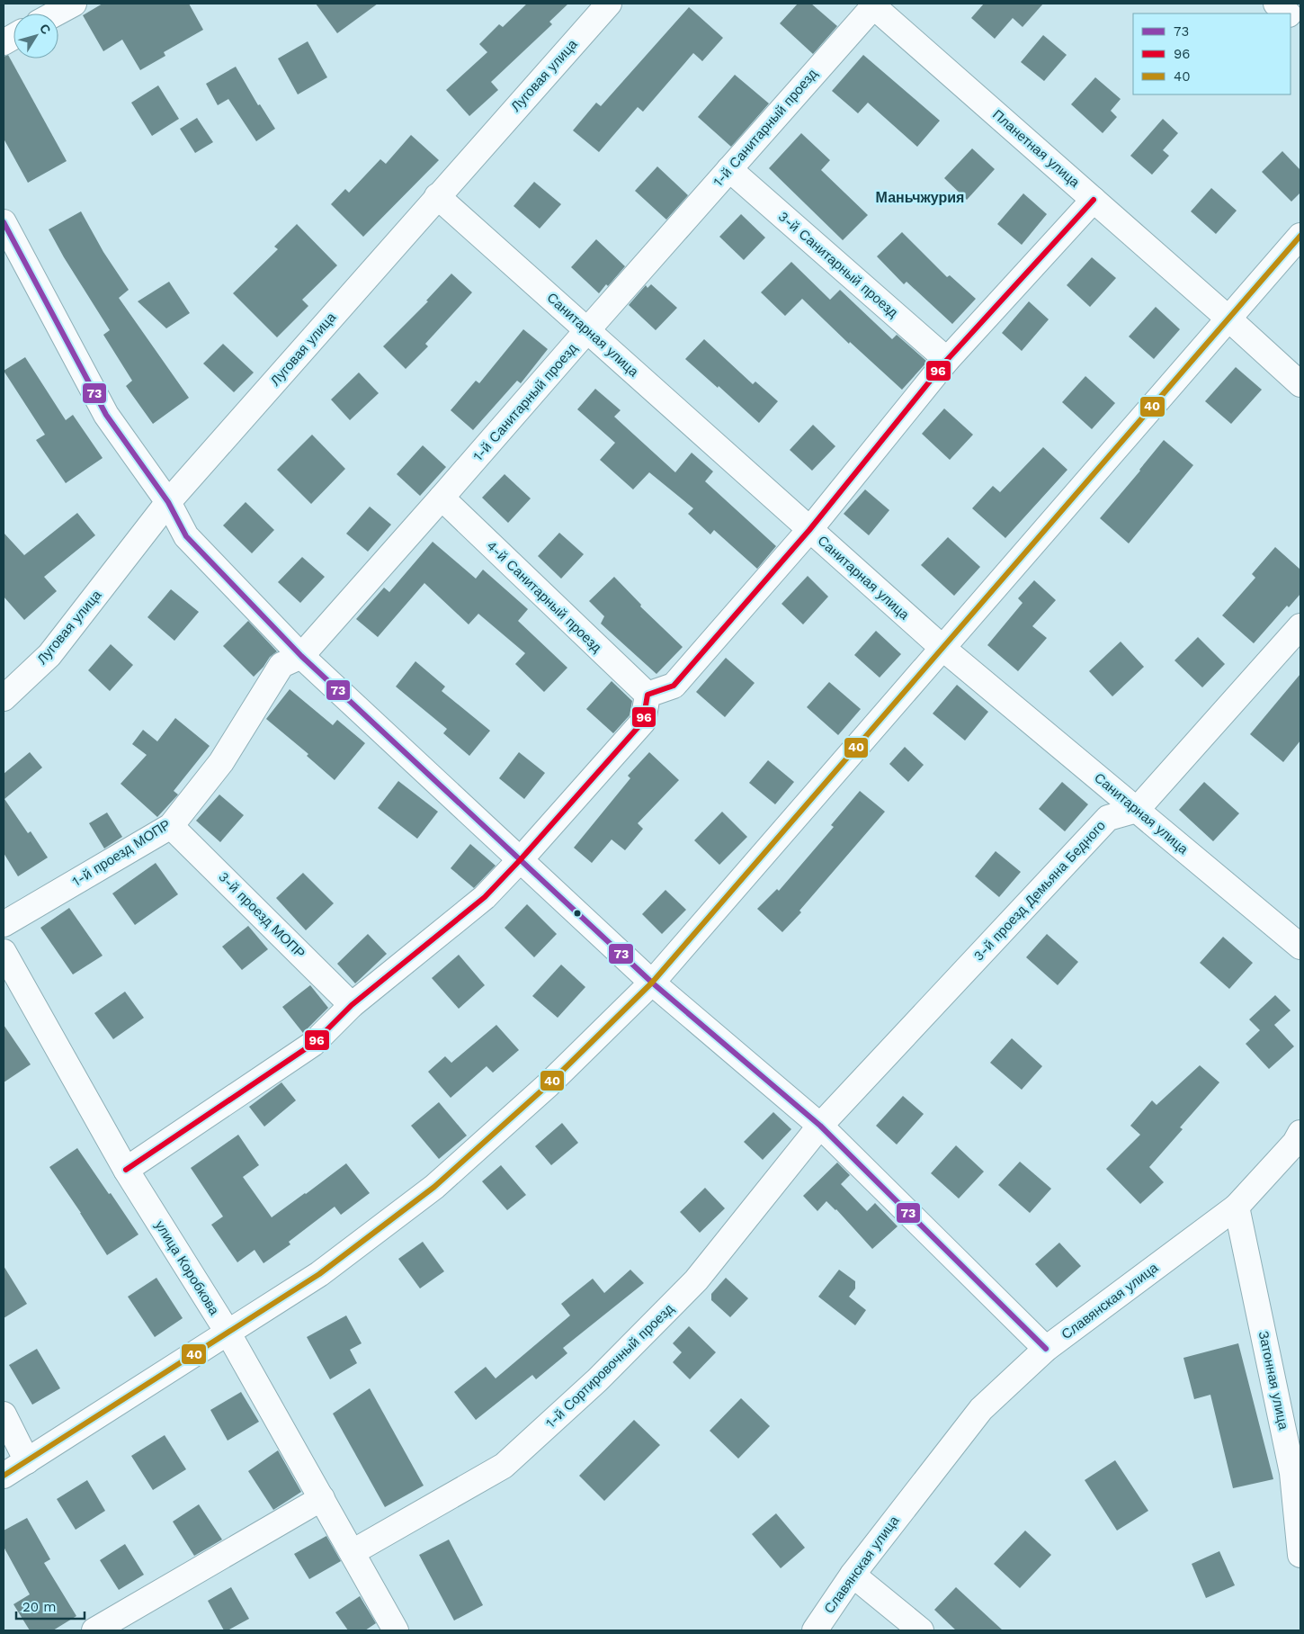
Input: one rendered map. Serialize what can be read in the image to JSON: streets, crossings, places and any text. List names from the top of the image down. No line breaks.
{"streets":{"street":["Луговая улица","1-й Санитарный проезд","Планетная улица","3-й Санитарный проезд","Санитарная улица","4-й Санитарный проезд","1-й проезд МОПР","3-й проезд Демьяна Бедного","3-й проезд МОПР","улица Коробкова","Славянская улица","1-й Сортировочный проезд","Затонная улица"]},"crossings":[["Луговая улица","Санитарная улица"],["1-й Санитарный проезд","Планетная улица"],["1-й Санитарный проезд","3-й Санитарный проезд"],["1-й Санитарный проезд","Санитарная улица"],["1-й Санитарный проезд","4-й Санитарный проезд"],["1-й Санитарный проезд","1-й проезд МОПР"],["Санитарная улица","3-й проезд Демьяна Бедного"],["1-й проезд МОПР","3-й проезд МОПР"],["3-й проезд Демьяна Бедного","1-й Сортировочный проезд"],["улица Коробкова","1-й Сортировочный проезд"],["Славянская улица","Затонная улица"]],"districts":["Маньчжурия"],"lines":["transit line 96","transit line 73","transit line 40"],"legend":["73","96","40"],"scale_bar":"20 m","north":"top right"}
